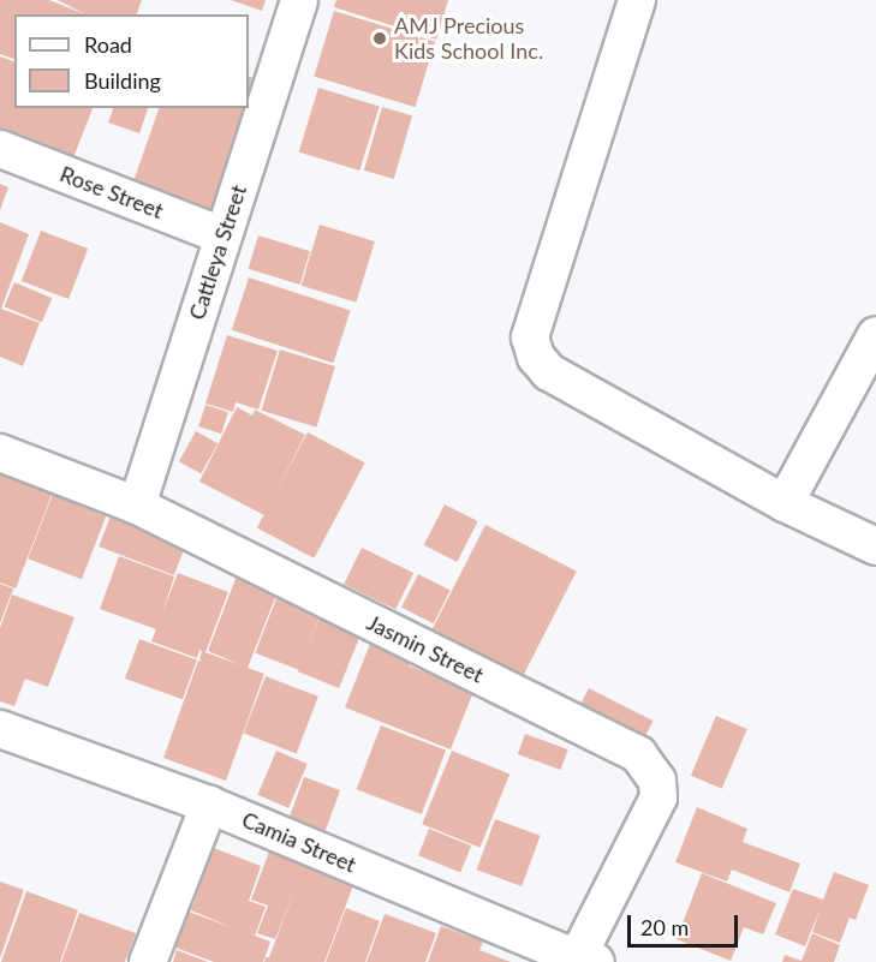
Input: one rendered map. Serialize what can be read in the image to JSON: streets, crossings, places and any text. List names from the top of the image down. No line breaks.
{"streets":{"street":["Rose Street","Cattleya Street","Jasmin Street","Camia Street"]},"crossings":[["Rose Street","Cattleya Street"],["Cattleya Street","Jasmin Street"],["Jasmin Street","Camia Street"]],"places":["AMJ Precious Kids School Inc."],"legend":["Road","Building"],"scale_bar":"20 m"}
